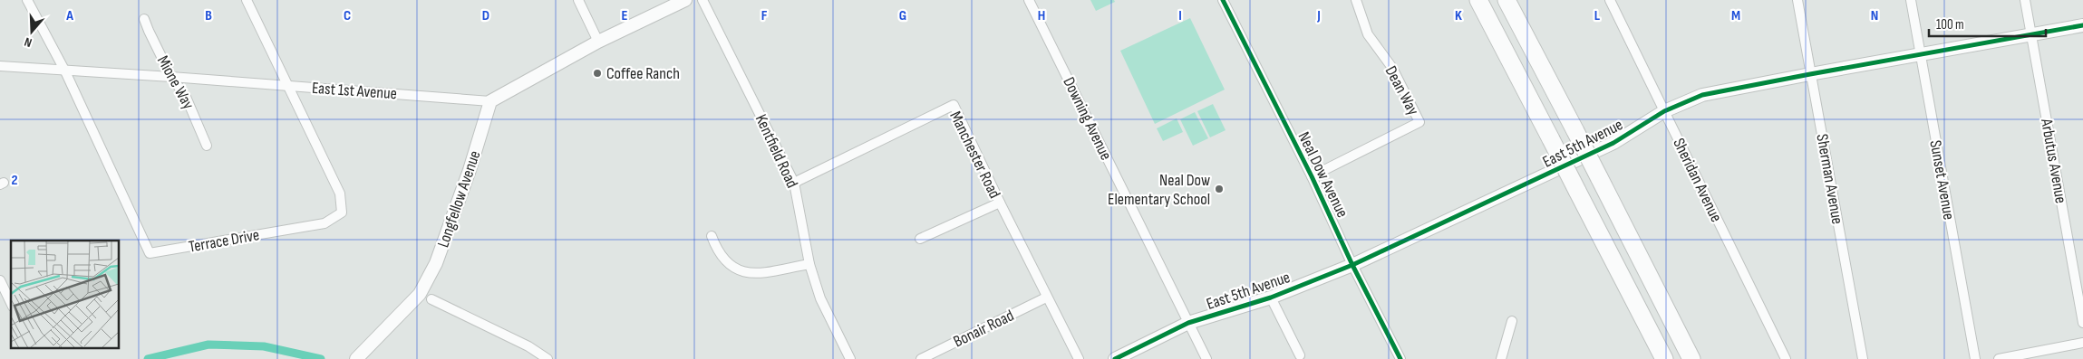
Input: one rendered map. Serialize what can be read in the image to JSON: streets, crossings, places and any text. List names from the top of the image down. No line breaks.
{"streets":{"street":["Mione Way","East 1st Avenue","Dean Way","Downing Avenue","East 5th Avenue","Kentfield Road","Manchester Road","Arbutus Avenue","Neal Dow Avenue","Sherman Avenue","Sheridan Avenue","Sunset Avenue","Longfellow Avenue","Terrace Drive","Bonair Road"]},"crossings":[["Mione Way","East 1st Avenue"],["East 1st Avenue","Longfellow Avenue"],["East 1st Avenue","Terrace Drive"],["Dean Way","Neal Dow Avenue"],["Downing Avenue","East 5th Avenue"],["East 5th Avenue","Arbutus Avenue"],["East 5th Avenue","Neal Dow Avenue"],["East 5th Avenue","Sherman Avenue"],["East 5th Avenue","Sheridan Avenue"],["East 5th Avenue","Sunset Avenue"],["Kentfield Road","Manchester Road"],["Manchester Road","Bonair Road"]],"places":["Coffee Ranch","Neal Dow Elementary School"],"scale_bar":"100 m","north":"bottom","grid":{"columns":["A","B","C","D","E","F","G","H","I","J","K","L","M","N"],"rows":["2"]}}
